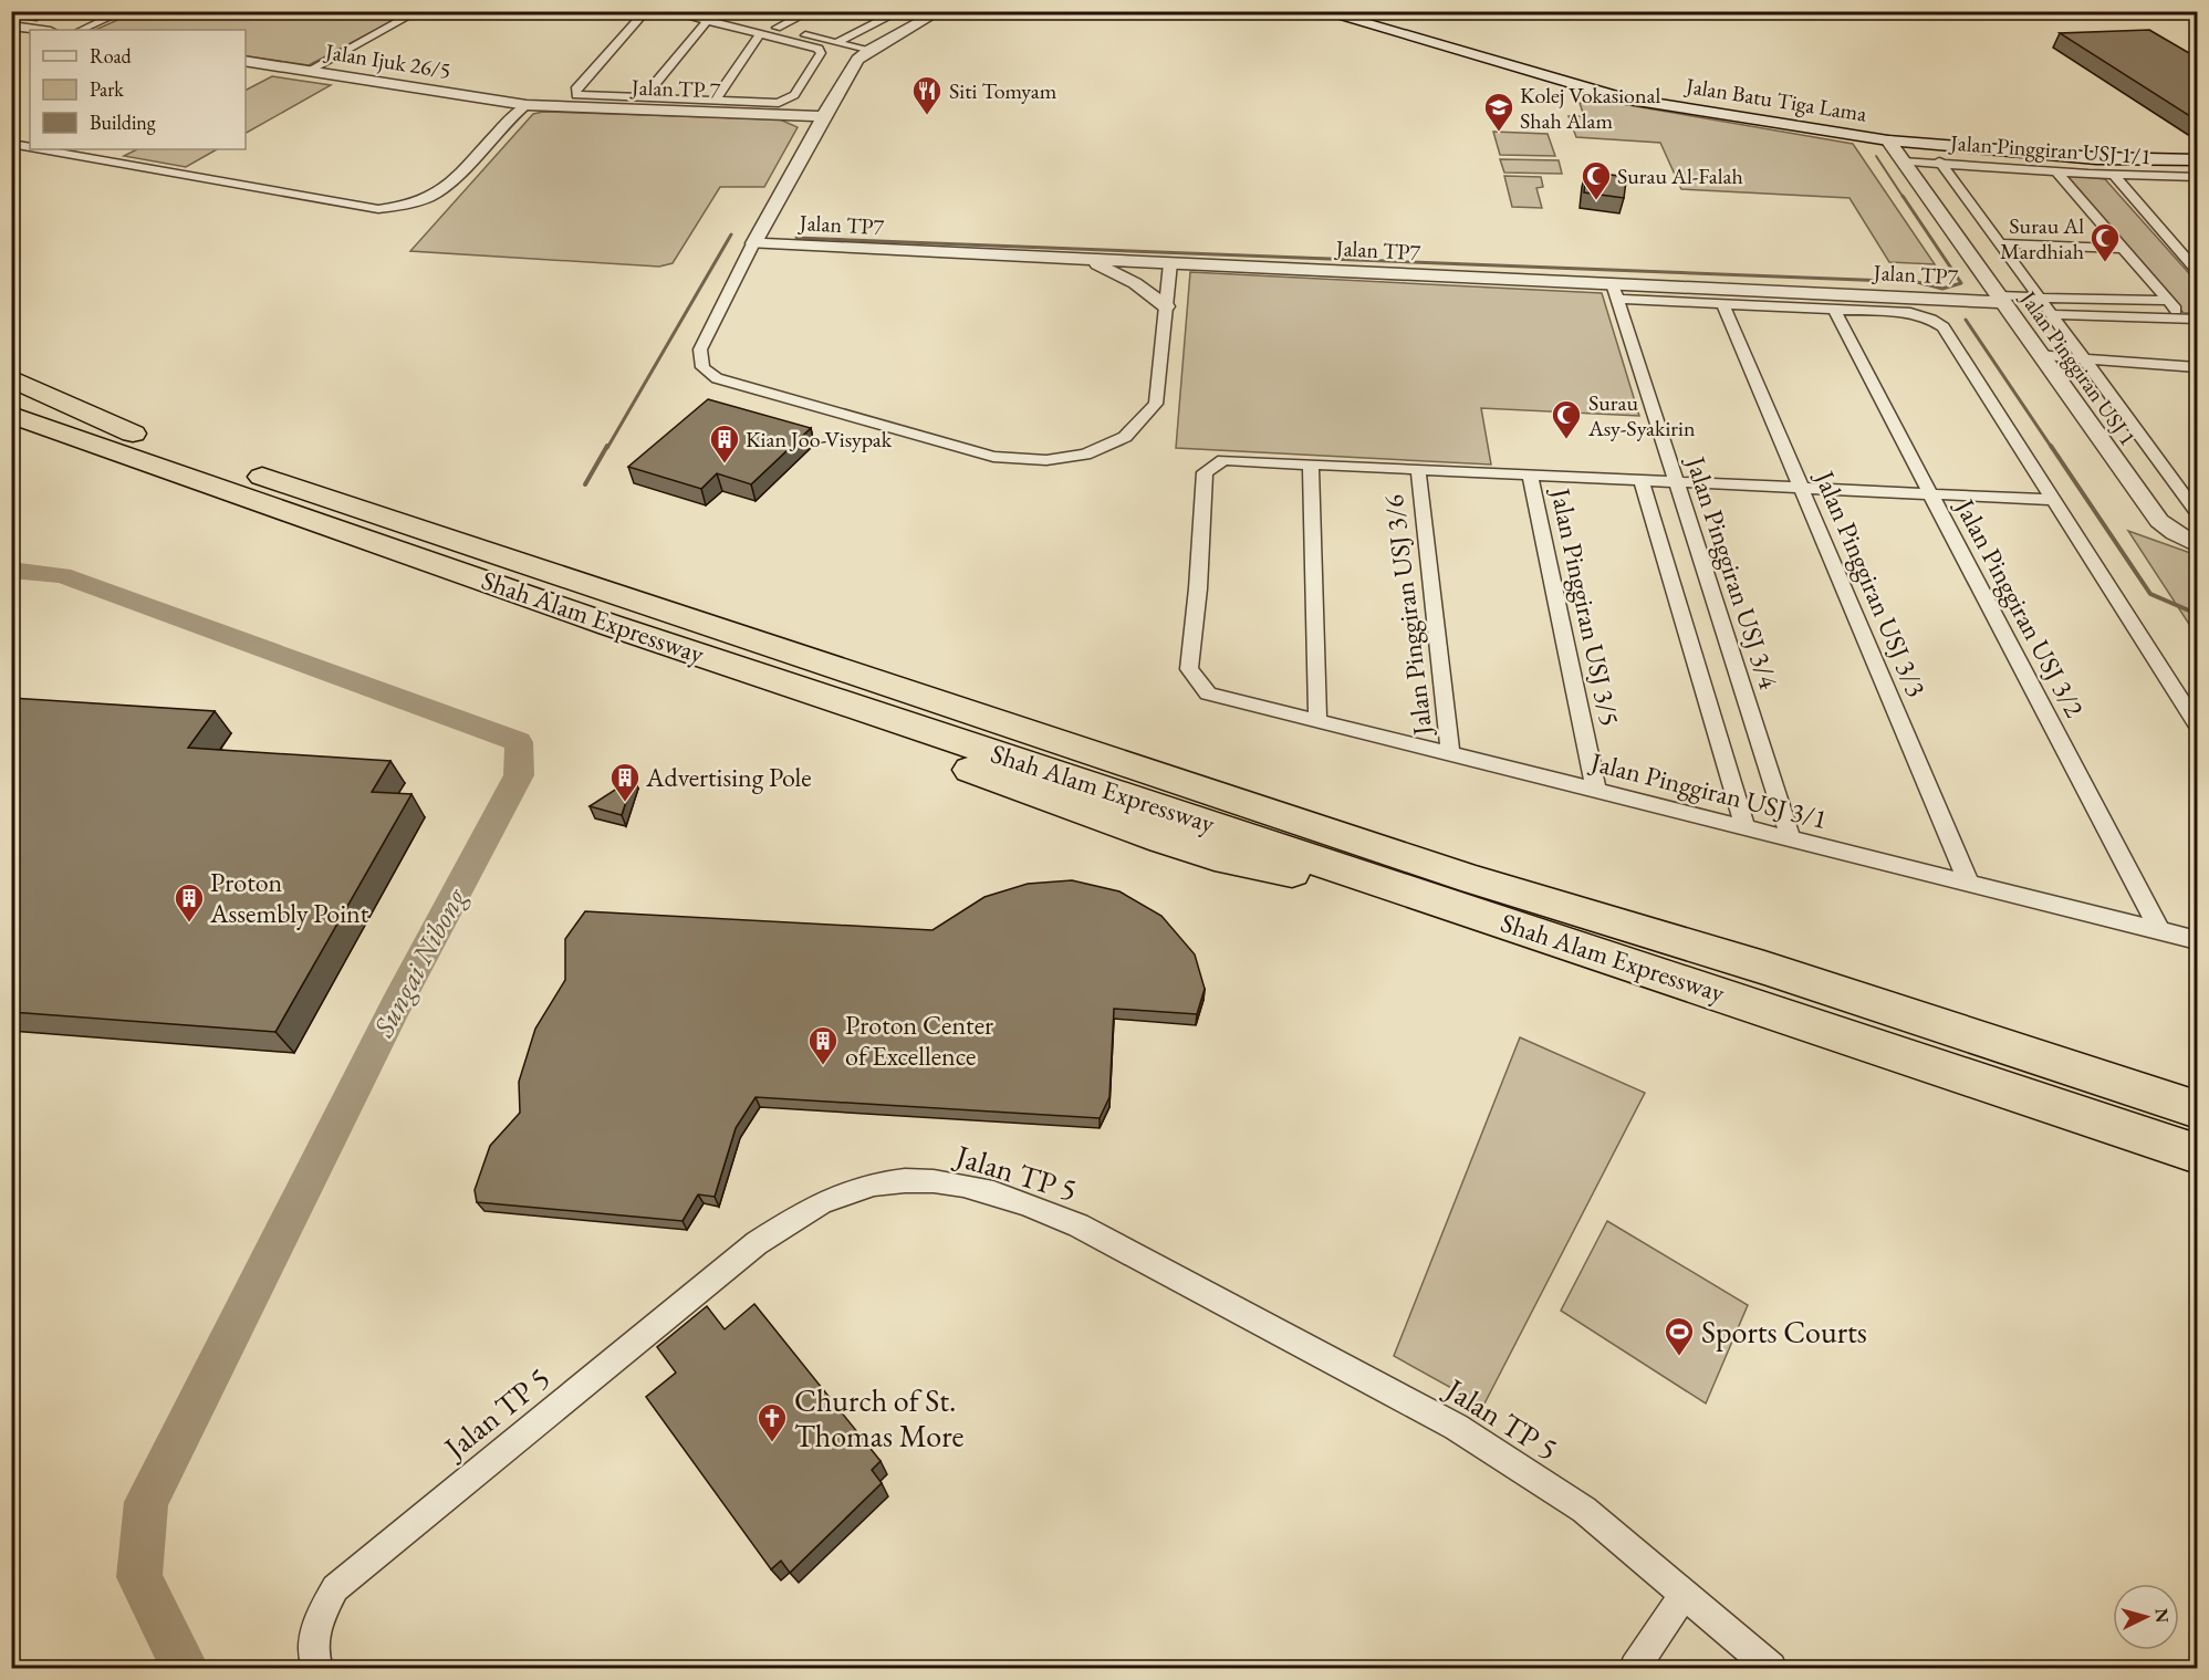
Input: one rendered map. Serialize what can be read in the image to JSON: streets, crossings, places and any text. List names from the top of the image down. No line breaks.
{"streets":{"highway":["Shah Alam Expressway"],"main road":["Jalan Batu Tiga Lama"],"street":["Jalan Ijuk 26/5","Jalan TP 7","Jalan Pinggiran USJ 1/1","Jalan TP7","Jalan Pinggiran USJ 1","Jalan Pinggiran USJ 3/4","Jalan Pinggiran USJ 3/3","Jalan Pinggiran USJ 3/5","Jalan Pinggiran USJ 3/2","Jalan Pinggiran USJ 3/6","Jalan Pinggiran USJ 3/1","Jalan TP 5"]},"crossings":[["Jalan Ijuk 26/5","Jalan TP 7"],["Jalan TP 7","Jalan TP7"],["Jalan Batu Tiga Lama","Jalan Pinggiran USJ 1/1"],["Jalan Batu Tiga Lama","Jalan Pinggiran USJ 1"],["Jalan Pinggiran USJ 1/1","Jalan Pinggiran USJ 1"],["Jalan TP7","Jalan Pinggiran USJ 1"],["Jalan TP7","Jalan Pinggiran USJ 3/4"],["Jalan Pinggiran USJ 3/4","Jalan Pinggiran USJ 3/1"],["Jalan Pinggiran USJ 3/3","Jalan Pinggiran USJ 3/1"],["Jalan Pinggiran USJ 3/5","Jalan Pinggiran USJ 3/1"],["Jalan Pinggiran USJ 3/2","Jalan Pinggiran USJ 3/1"],["Jalan Pinggiran USJ 3/6","Jalan Pinggiran USJ 3/1"]],"water":["Sungai Nibong"],"places":{"restaurant":["Siti Tomyam"],"school or university":["Kolej Vokasional Shah Alam"],"mosque":["Surau Al-Falah","Surau Al Mardhiah","Surau Asy-Syakirin"],"building":["Kian Joo-Visypak","Advertising Pole","Proton Assembly Point","Proton Center of Excellence"],"sports":["Sports Courts"],"church":["Church of St. Thomas More"]},"legend":["Road","Park","Building"],"north":"right"}
